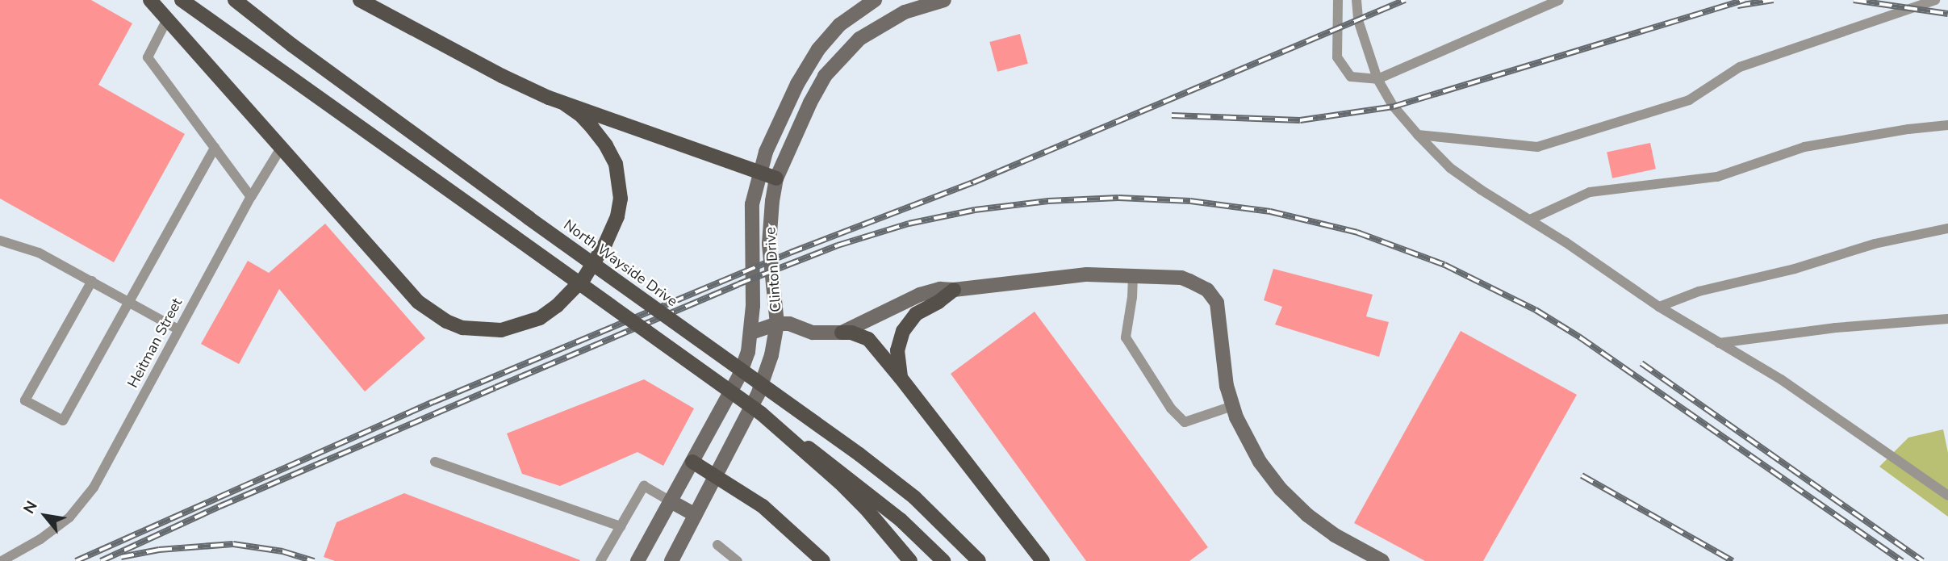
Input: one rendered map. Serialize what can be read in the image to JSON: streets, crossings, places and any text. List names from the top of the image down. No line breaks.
{"streets":{"main road":["North Wayside Drive","Clinton Drive"],"lane":["Heitman Street"]},"north":"top left"}
